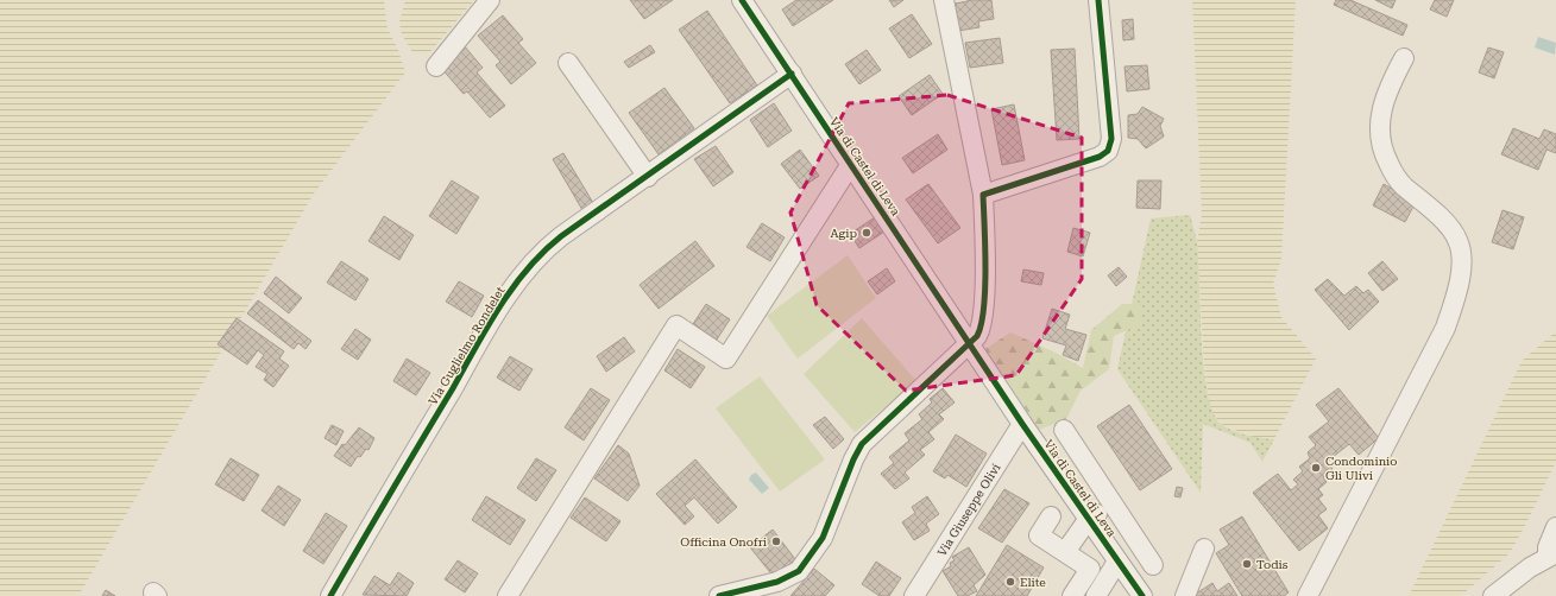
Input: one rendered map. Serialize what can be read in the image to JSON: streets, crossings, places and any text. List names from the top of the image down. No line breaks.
{"streets":{"street":["Via di Castel di Leva","Via Guglielmo Rondelet","Via Giuseppe Olivi"]},"crossings":[["Via di Castel di Leva","Via Guglielmo Rondelet"],["Via di Castel di Leva","Via Giuseppe Olivi"]],"places":["Agip","Condominio Gli Ulivi","Officina Onofri","Todis","Elite"]}
